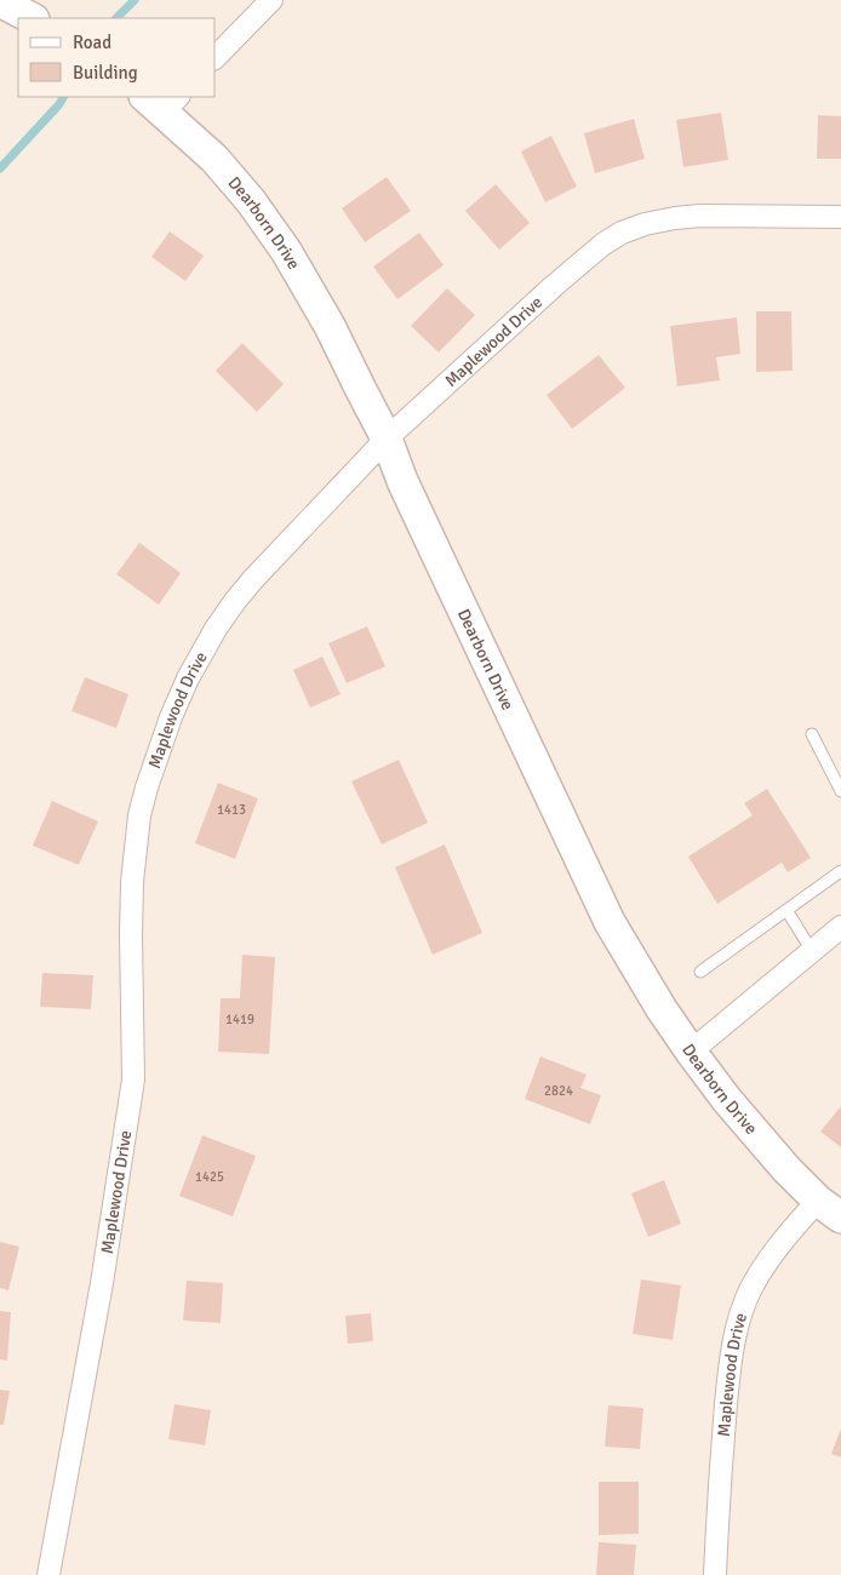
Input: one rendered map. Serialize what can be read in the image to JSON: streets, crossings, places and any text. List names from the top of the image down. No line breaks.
{"streets":{"street":["Dearborn Drive","Maplewood Drive"]},"crossings":[["Dearborn Drive","Maplewood Drive"]],"house_numbers":["1413","1419","2824","1425"],"legend":["Road","Building"]}
